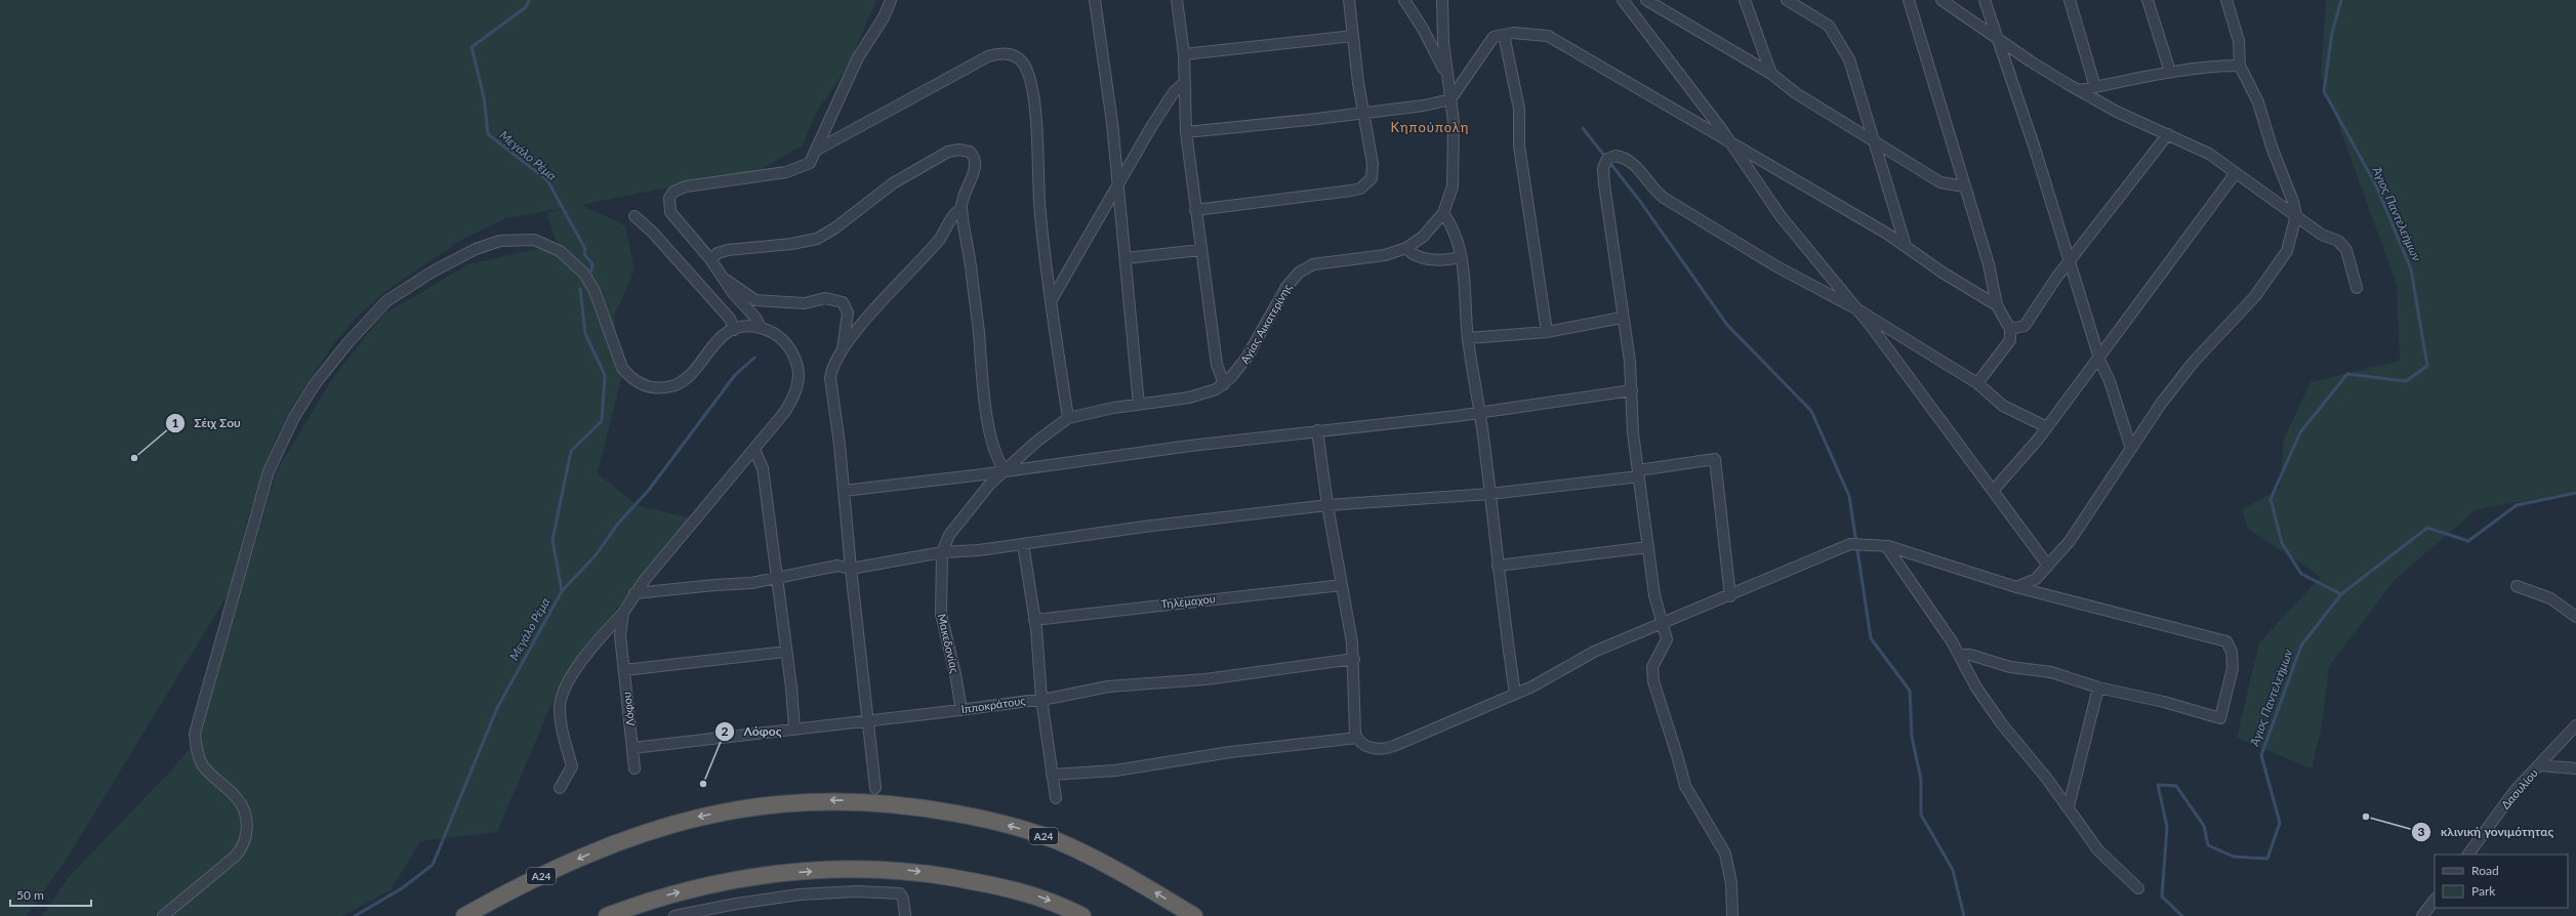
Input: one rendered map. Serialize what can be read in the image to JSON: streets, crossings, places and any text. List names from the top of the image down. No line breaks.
{"streets":{"highway":["Α24"],"street":["Αγίας Αικατερίνης","Τηλέμαχου","Μακεδονίας","Ιπποκράτους","Λόφου","Δασυλίου"]},"crossings":[["Αγίας Αικατερίνης","Μακεδονίας"],["Μακεδονίας","Ιπποκράτους"],["Ιπποκράτους","Λόφου"]],"districts":["Κηπούπολη"],"water":["Μεγάλο Ρέμα","Άγιος Παντελεήμων"],"places":["Σέιχ Σου","Λόφος","κλινική γονιμότητας"],"legend":["Road","Park"],"scale_bar":"50 m"}
